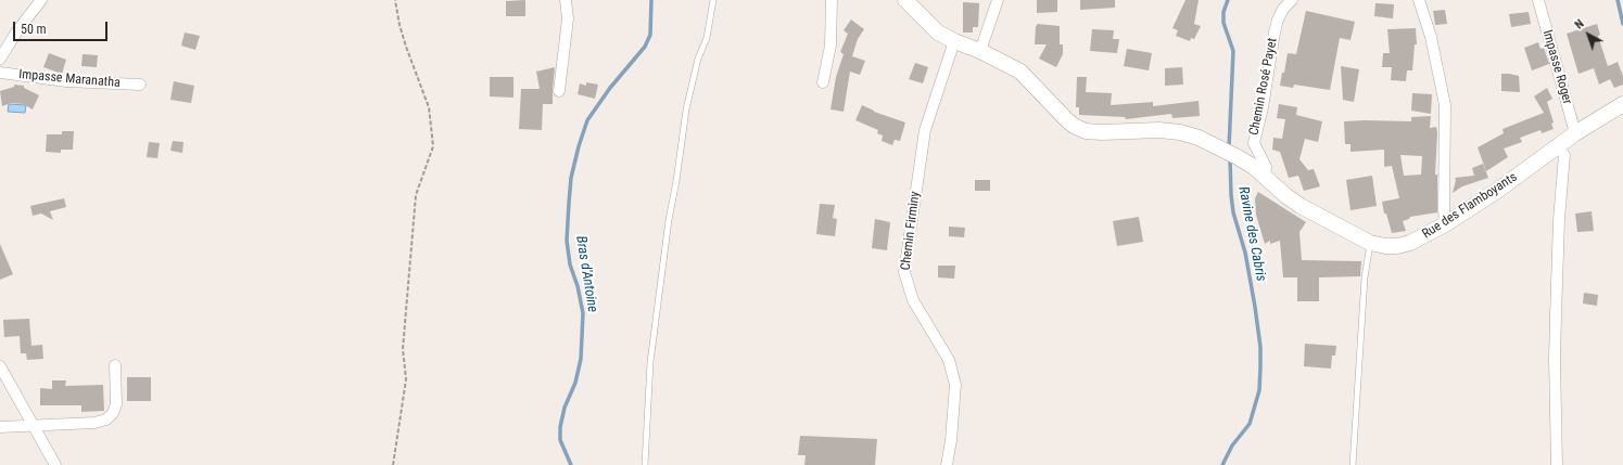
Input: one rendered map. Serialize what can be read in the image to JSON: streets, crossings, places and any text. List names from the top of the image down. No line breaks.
{"streets":{"main road":["Rue des Flamboyants"],"street":["Impasse Roger","Impasse Maranatha","Chemin Rosé Payet","Chemin Firminy"]},"crossings":[["Impasse Roger","Rue des Flamboyants"],["Chemin Rosé Payet","Rue des Flamboyants"],["Rue des Flamboyants","Chemin Firminy"]],"water":["Ravine des Cabris","Bras d'Antoine"],"scale_bar":"50 m","north":"top left"}
